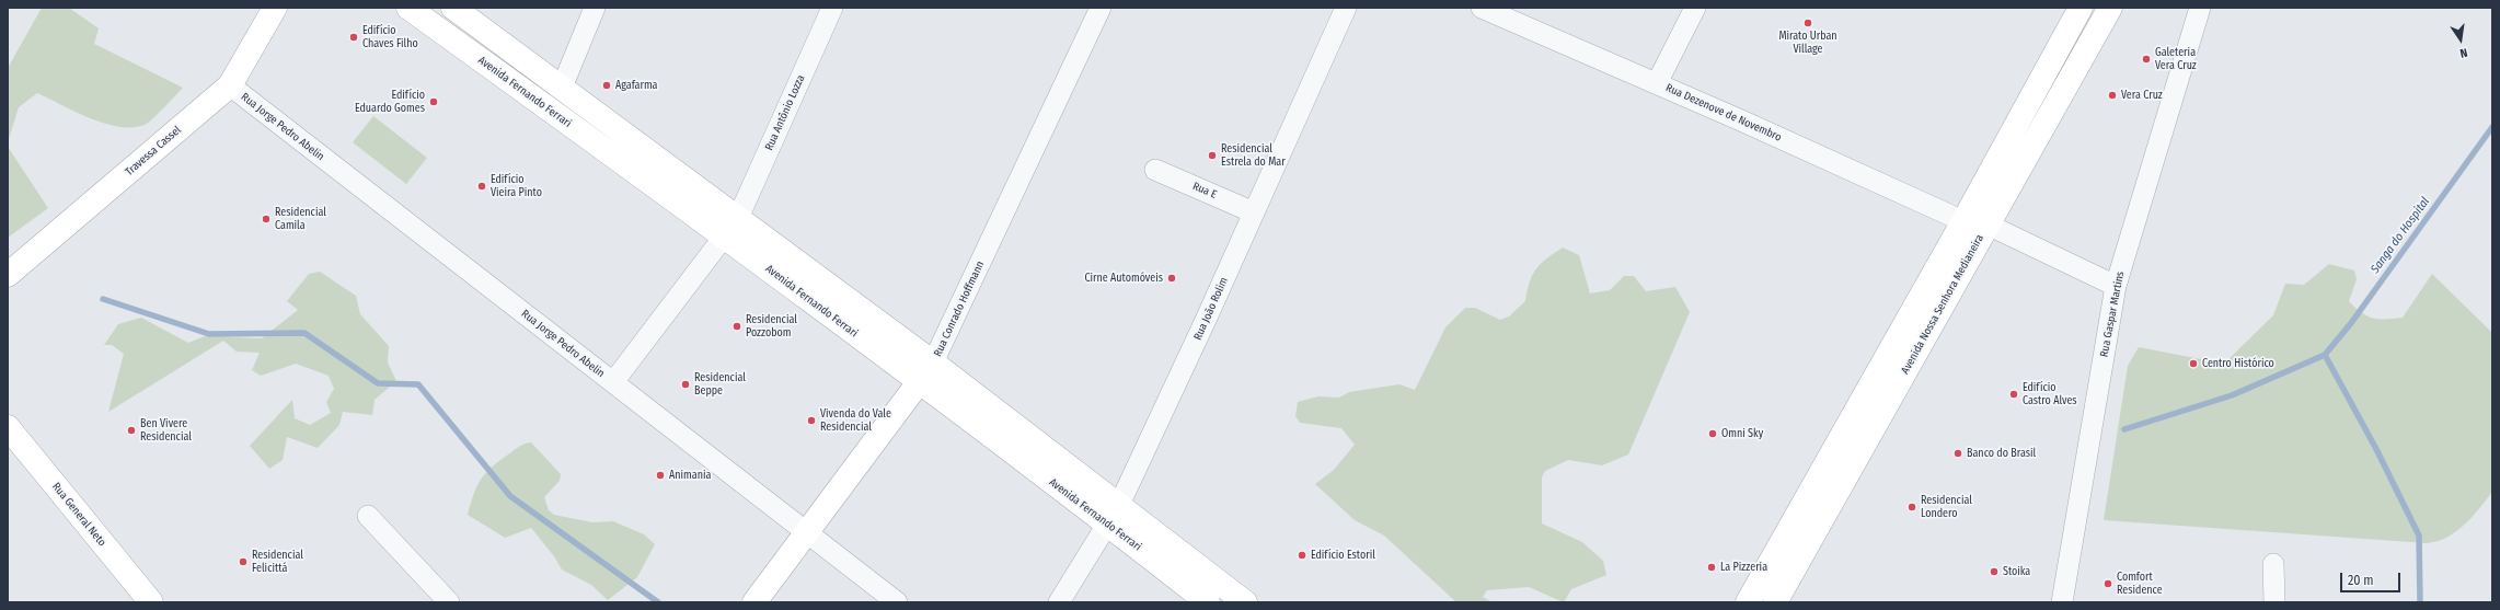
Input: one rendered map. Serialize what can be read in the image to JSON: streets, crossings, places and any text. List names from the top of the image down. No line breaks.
{"streets":{"main road":["Avenida Fernando Ferrari","Travessa Cassel","Avenida Nossa Senhora Medianeira","Rua Conrado Hoffmann","Rua General Neto"],"street":["Rua Antônio Lozza","Rua Dezenove de Novembro","Rua Jorge Pedro Abelin","Rua E","Rua João Rolim","Rua Gaspar Martins"]},"crossings":[["Avenida Fernando Ferrari","Rua Antônio Lozza"],["Avenida Fernando Ferrari","Rua Conrado Hoffmann"],["Avenida Fernando Ferrari","Rua João Rolim"],["Rua Antônio Lozza","Rua Jorge Pedro Abelin"],["Rua Dezenove de Novembro","Avenida Nossa Senhora Medianeira"],["Rua Jorge Pedro Abelin","Travessa Cassel"],["Rua Jorge Pedro Abelin","Rua Conrado Hoffmann"],["Rua E","Rua João Rolim"]],"water":["Sanga do Hospital"],"places":["Mirato Urban Village","Edifício Chaves Filho","Galeteria Vera Cruz","Agafarma","Vera Cruz","Edifício Eduardo Gomes","Residencial Estrela do Mar","Edifício Vieira Pinto","Residencial Camila","Cirne Automóveis","Residencial Pozzobom","Centro Histórico","Residencial Beppe","Edifício Castro Alves","Vivenda do Vale Residencial","Ben Vivere Residencial","Omni Sky","Banco do Brasil","Animania","Residencial Londero","Edifício Estoril","Residencial Felicittá","La Pizzeria","Stoika","Comfort Residence"],"scale_bar":"20 m","north":"bottom"}
